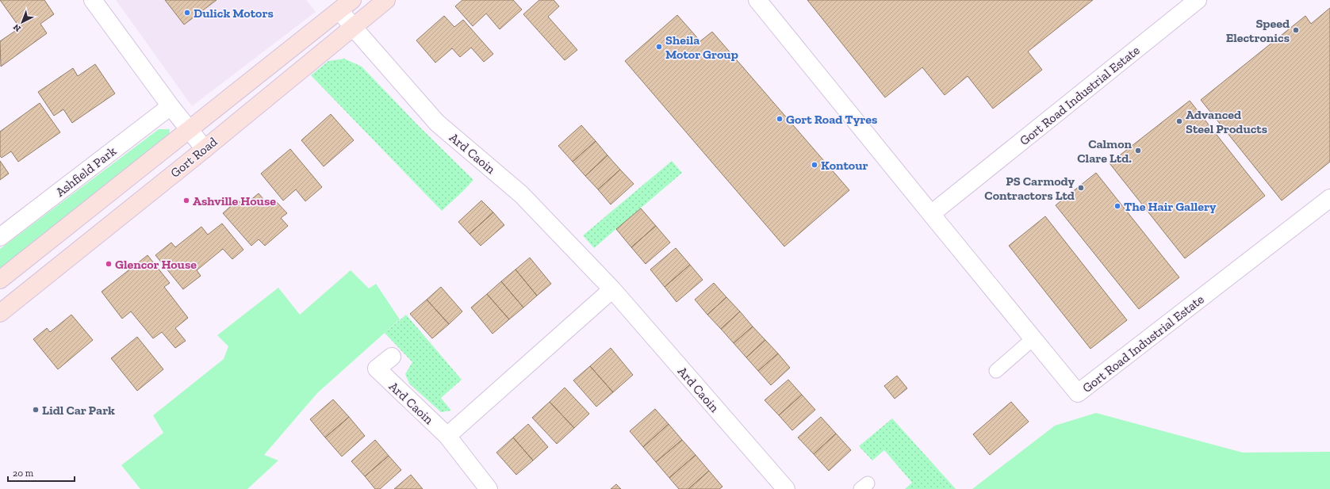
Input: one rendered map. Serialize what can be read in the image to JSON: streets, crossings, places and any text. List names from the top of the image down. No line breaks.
{"streets":{"main road":["Gort Road"],"street":["Gort Road Industrial Estate","Ard Caoin","Ashfield Park"]},"crossings":[["Ard Caoin","Gort Road"]],"places":["Dulick Motors","Speed Electronics","Sheila Motor Group","Gort Road Tyres","Advanced Steel Products","Calmon Clare Ltd.","Kontour","PS Carmody Contractors Ltd","Ashville House","The Hair Gallery","Glencor House","Lidl Car Park"],"scale_bar":"20 m","north":"bottom left"}
